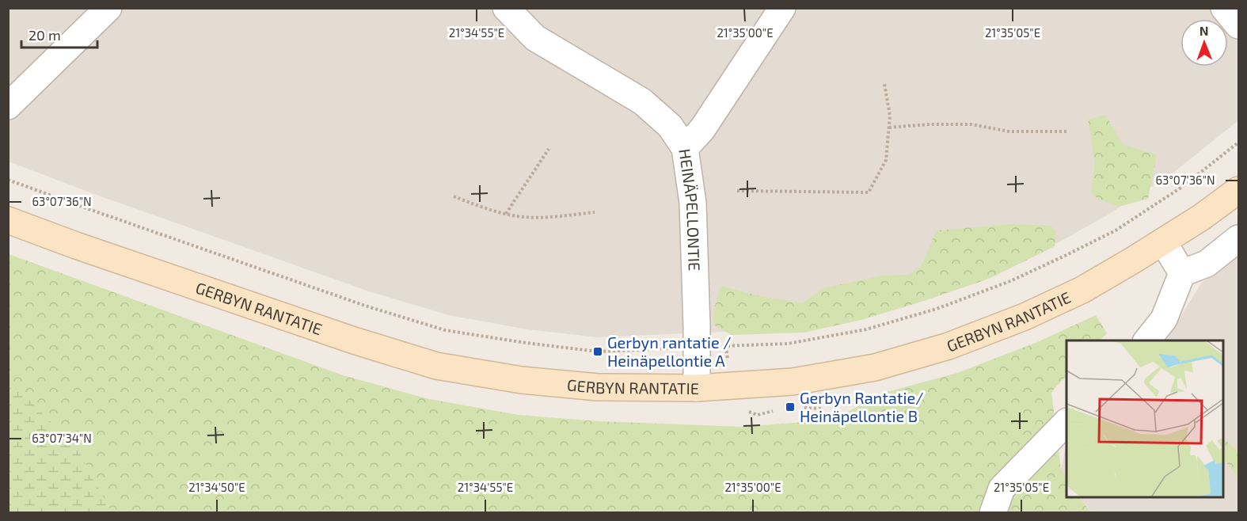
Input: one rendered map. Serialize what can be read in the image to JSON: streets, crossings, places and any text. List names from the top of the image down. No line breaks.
{"streets":{"main road":["GERBYN RANTATIE"],"street":["HEINÄPELLONTIE"]},"crossings":[["HEINÄPELLONTIE","GERBYN RANTATIE"]],"places":{"transit":["Gerbyn rantatie / Heinäpellontie A","Gerbyn Rantatie/ Heinäpellontie B"]},"scale_bar":"20 m","north":"top","coordinates":["21°34'55\"E","21°35'00\"E","21°35'05\"E","63°07'36\"N","63°07'34\"N","21°34'50\"E"]}
